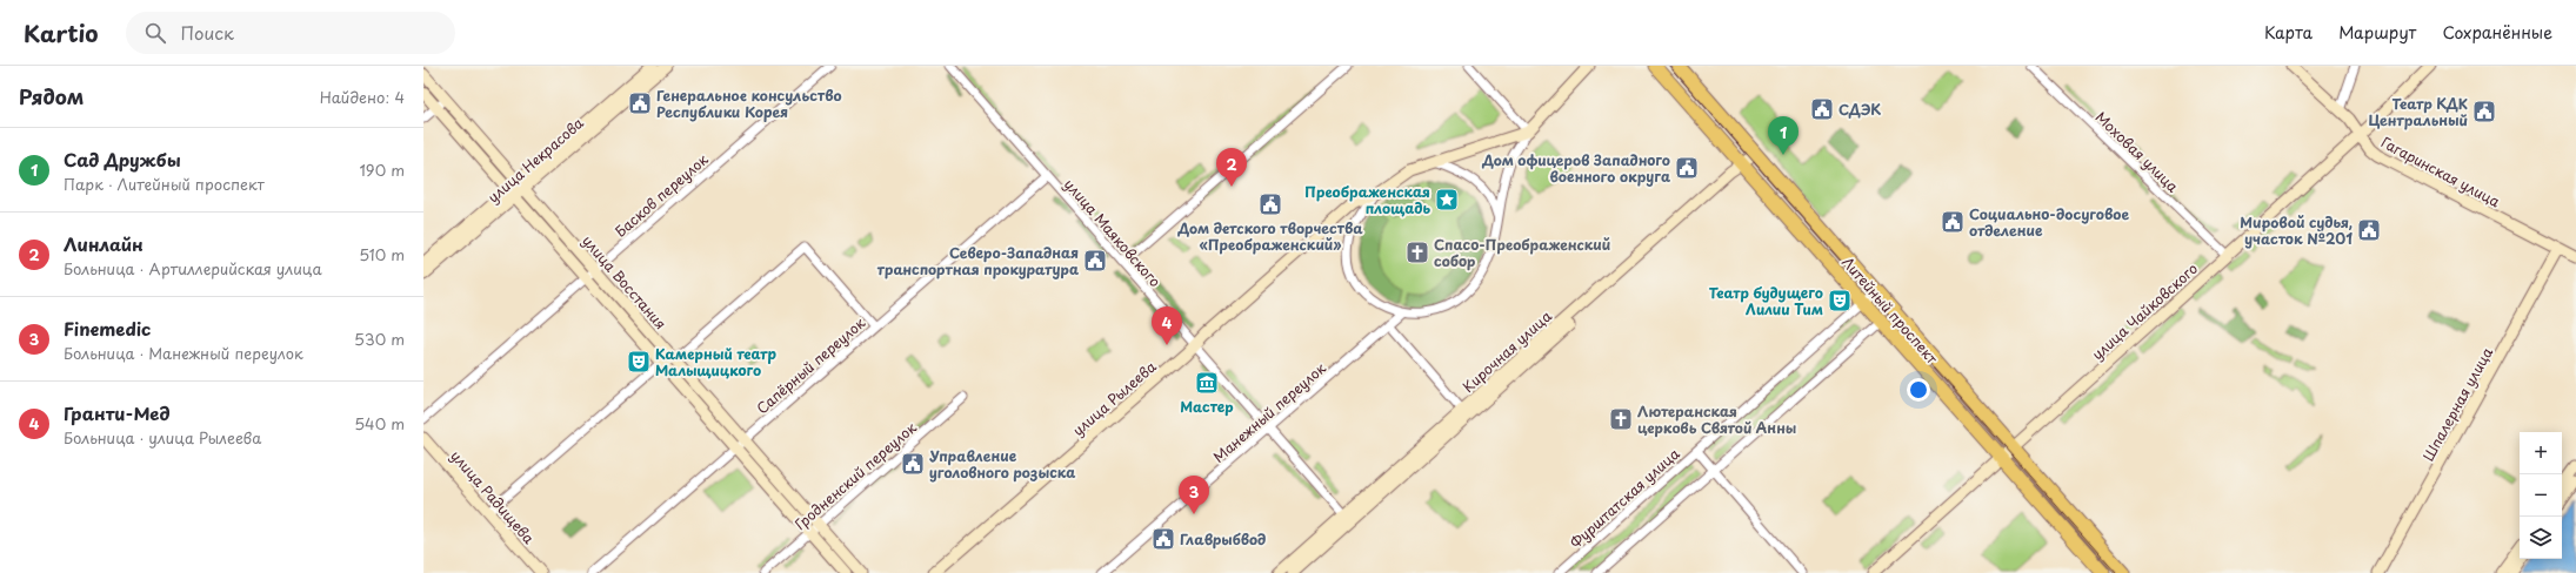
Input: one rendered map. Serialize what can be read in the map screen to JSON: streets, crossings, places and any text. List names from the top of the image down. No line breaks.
{"streets":{"main road":["Литейный проспект"],"street":["Моховая улица","улица Некрасова","Гагаринская улица","Басков переулок","улица Маяковского","улица Восстания","улица Чайковского","Кирочная улица","Сапёрный переулок","улица Рылеева","Шпалерная улица","Манежный переулок","Гродненский переулок","улица Радищева","Фурштатская улица"]},"crossings":[["Моховая улица","улица Чайковского"],["улица Некрасова","улица Восстания"],["Гагаринская улица","улица Чайковского"],["Гагаринская улица","Шпалерная улица"],["Басков переулок","улица Восстания"],["улица Маяковского","Кирочная улица"],["улица Маяковского","Сапёрный переулок"],["улица Маяковского","улица Рылеева"],["улица Маяковского","Манежный переулок"],["улица Восстания","Сапёрный переулок"],["улица Восстания","Гродненский переулок"],["Литейный проспект","улица Чайковского"],["Литейный проспект","Кирочная улица"],["Литейный проспект","Фурштатская улица"]],"places":{"public building":["Генеральное консульство Республики Корея","СДЭК","Театр КДК Центральный","Дом офицеров Западного военного округа","Дом детского творчества «Преображенский»","Социально-досуговое отделение","Мировой судья, участок №201","Северо-Западная транспортная прокуратура","Управление уголовного розыска","Главрыбвод"],"place":["Преображенская площадь"],"church":["Спасо-Преображенский собор","Лютеранская церковь Святой Анны"],"theatre":["Театр будущего Лилии Тим","Камерный театр Малыщицкого"],"museum":["Мастер"]},"page":{"header":"Kartio","search":"Поиск","nav":["Карта","Маршрут","Сохранённые"],"heading":["Рядом","Найдено: 4"],"pins":["1","2","4","3"],"list":[{"mark":"1","name":"Сад Дружбы","note":"Парк · Литейный проспект","value":"190 m"},{"mark":"2","name":"Линлайн","note":"Больница · Артиллерийская улица","value":"510 m"},{"mark":"3","name":"Finemedic","note":"Больница · Манежный переулок","value":"530 m"},{"mark":"4","name":"Гранти-Мед","note":"Больница · улица Рылеева","value":"540 m"}],"map_buttons":["+","−"]}}
